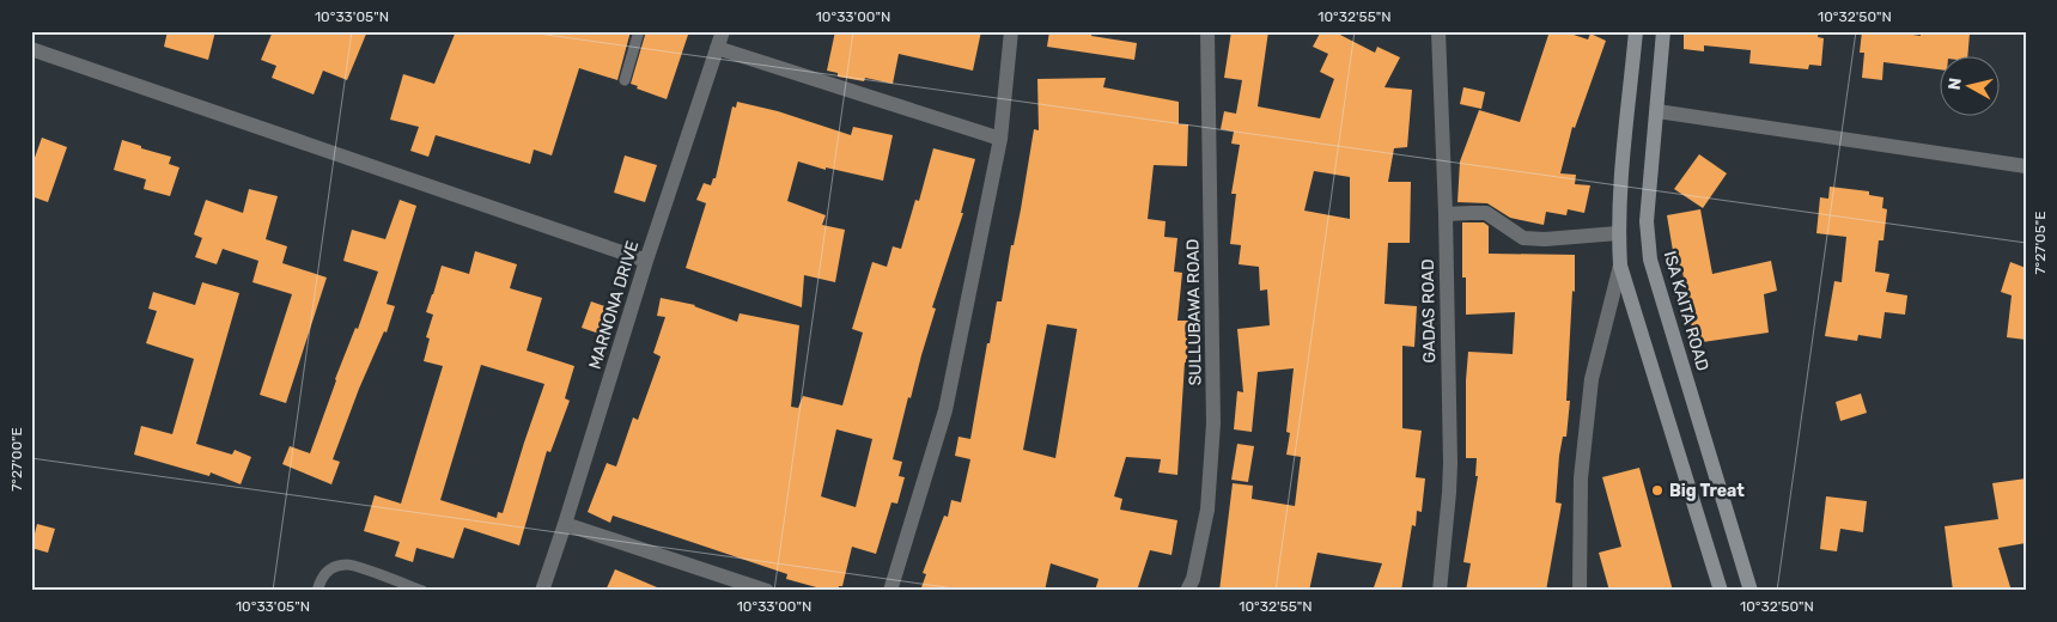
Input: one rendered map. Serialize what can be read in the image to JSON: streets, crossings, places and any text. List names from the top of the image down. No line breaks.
{"streets":{"main road":["ISA KAITA ROAD"],"street":["MARNONA DRIVE","GADAS ROAD","SULLUBAWA ROAD"]},"places":["Big Treat"],"north":"left","coordinates":["10°33'05\"N","10°33'00\"N","10°32'55\"N","10°32'50\"N","7°27'05\"E","7°27'00\"E"]}
